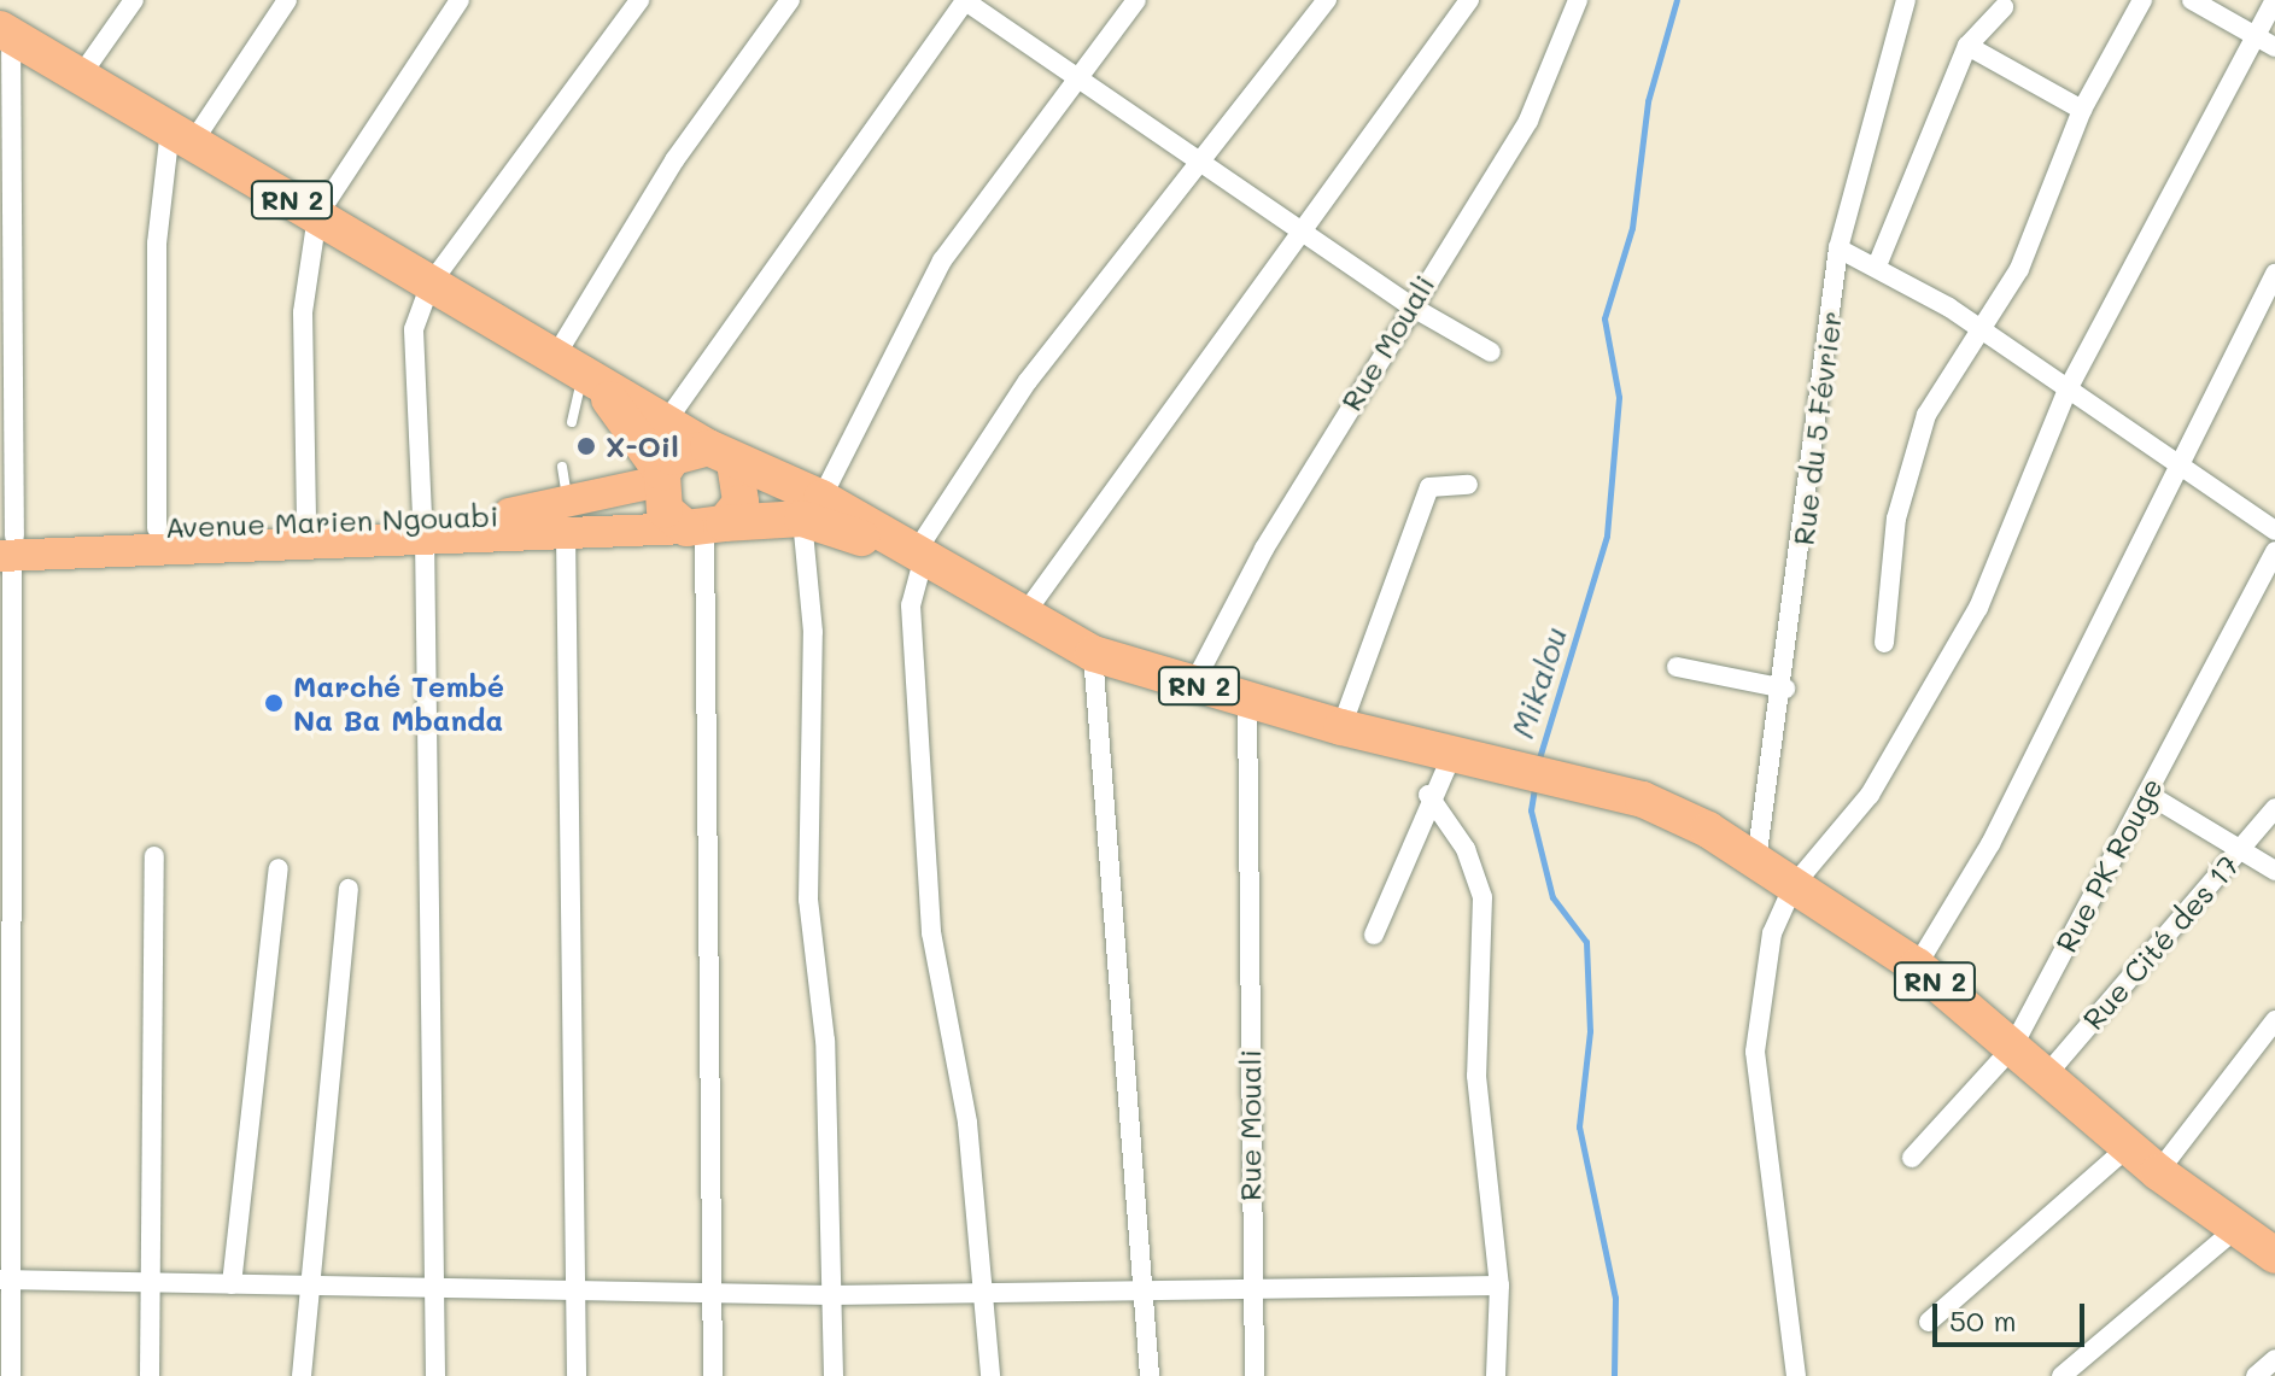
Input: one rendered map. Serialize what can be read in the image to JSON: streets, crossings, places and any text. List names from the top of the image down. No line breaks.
{"streets":{"highway":["RN 2"],"main road":["Avenue Marien Ngouabi"],"street":["Rue Mouali","Rue du 5 Février","Rue PK Rouge","Rue Cité des 17"]},"crossings":[["RN 2","Rue Mouali"],["RN 2","Rue du 5 Février"],["RN 2","Avenue Marien Ngouabi"],["RN 2","Rue PK Rouge"],["RN 2","Rue Cité des 17"]],"water":["Mikalou"],"places":["X-Oil","Marché Tembé Na Ba Mbanda"],"scale_bar":"50 m"}
